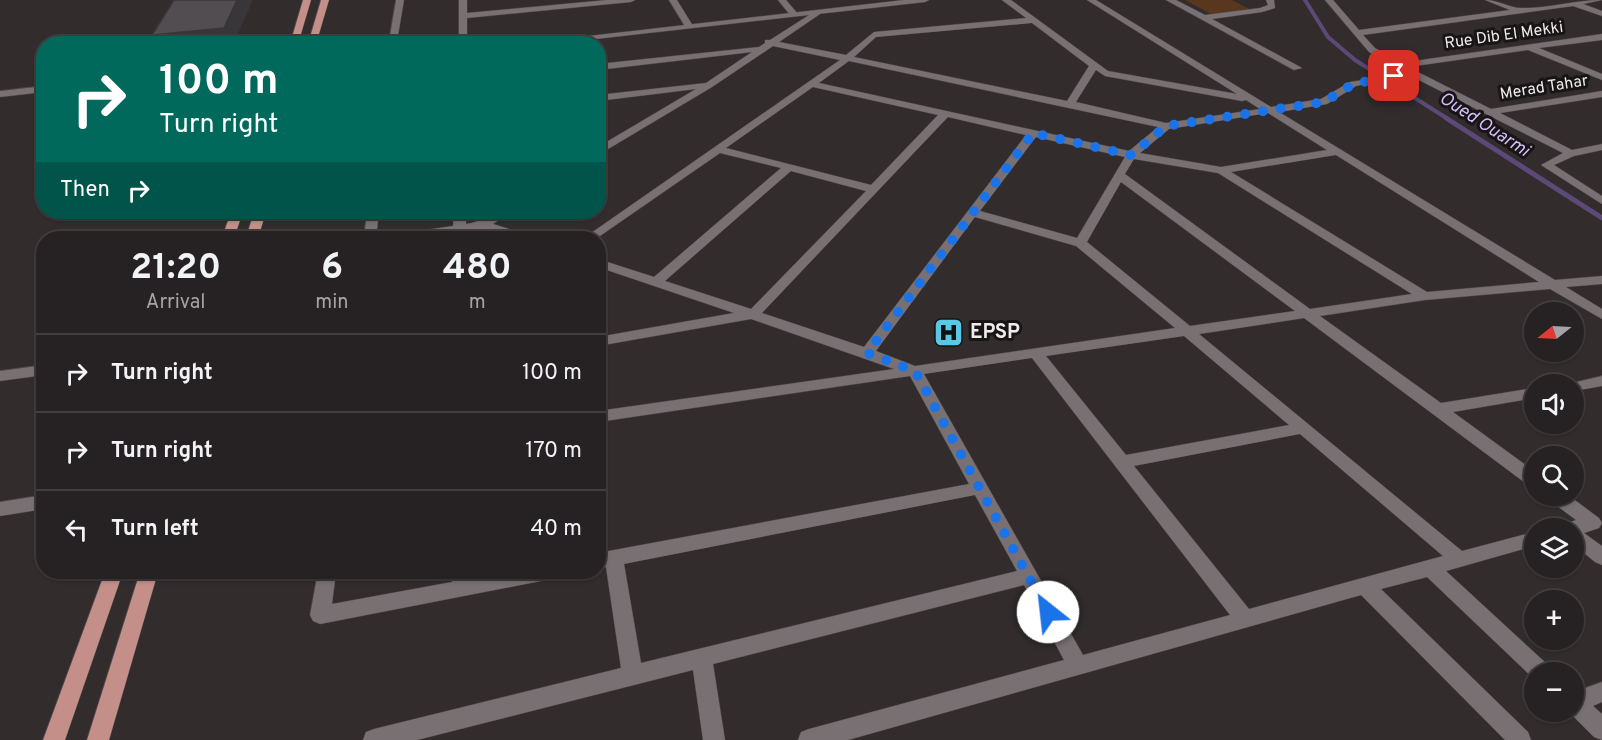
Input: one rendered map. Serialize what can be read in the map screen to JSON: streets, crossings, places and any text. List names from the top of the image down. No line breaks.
{"streets":{"street":["Rue Dib El Mekki","Merad Tahar"]},"water":["Oued Ouarmi"],"places":{"hospital":["EPSP"]},"north":"left","page":{"turn":["100 m","Turn right"],"then":"Then","eta":["21:20","Arrival","6","min","480","m"],"map_buttons":["+","−"],"list":[{"name":"Turn right","value":"100 m"},{"name":"Turn right","value":"170 m"},{"name":"Turn left","value":"40 m"}]}}
